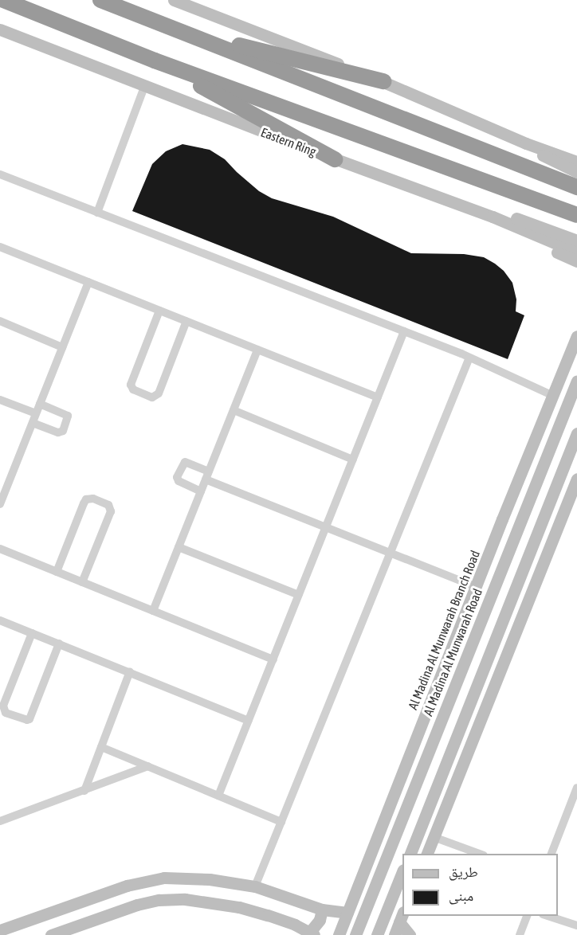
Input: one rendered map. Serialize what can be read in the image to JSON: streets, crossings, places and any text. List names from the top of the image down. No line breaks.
{"streets":{"street":["Eastern Ring","Al Madina Al Munwarah Branch Road","Al Madina Al Munwarah Road"]},"legend":["طريق","مبنى"]}
